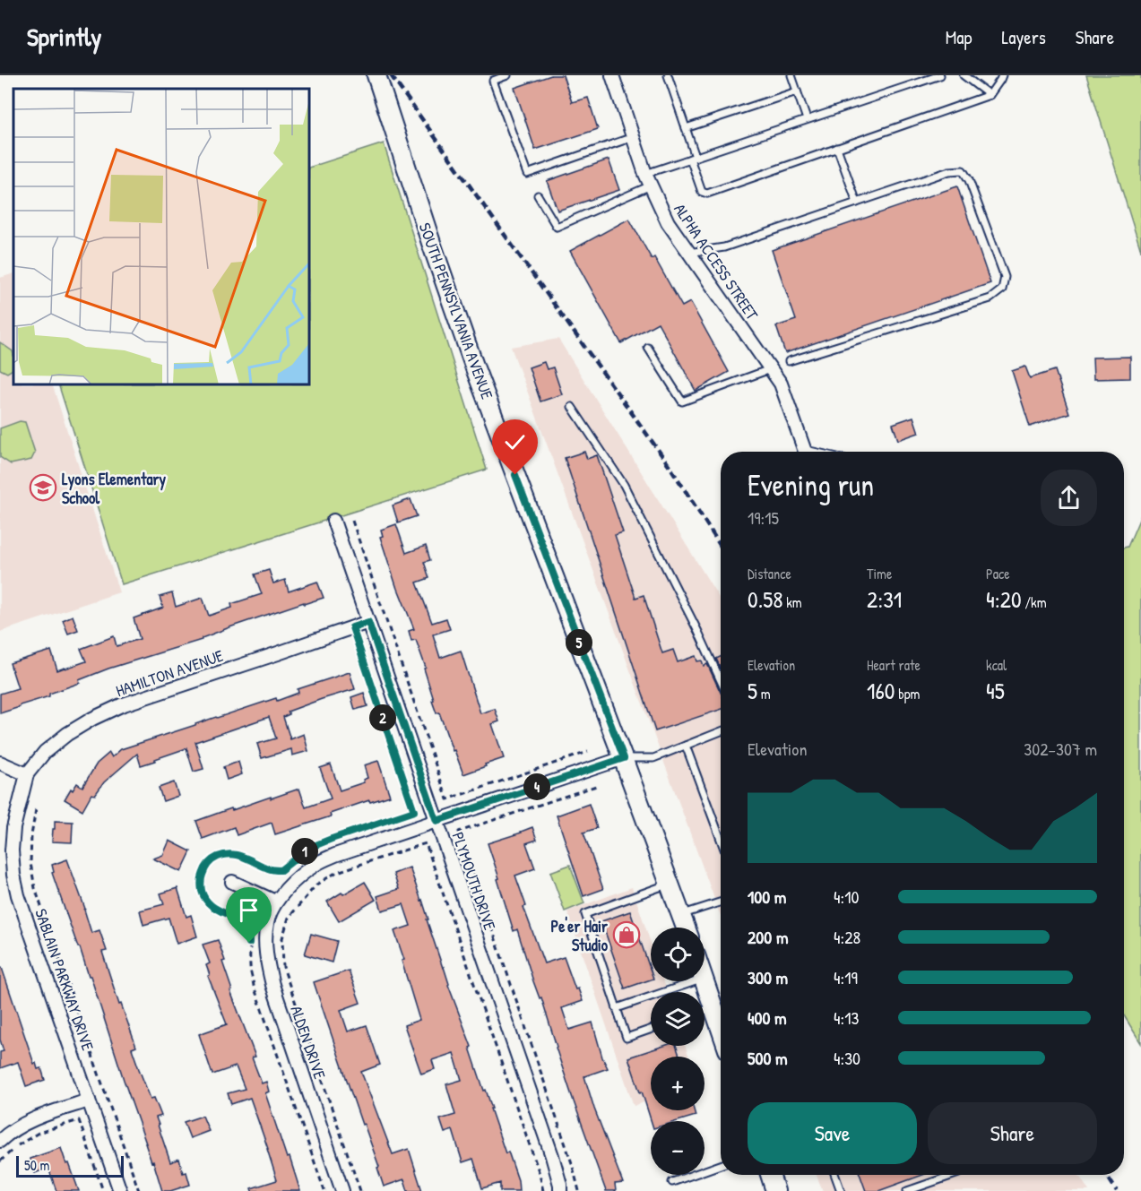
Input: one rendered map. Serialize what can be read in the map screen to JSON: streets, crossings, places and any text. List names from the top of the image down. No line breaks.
{"streets":{"main road":["SOUTH PENNSYLVANIA AVENUE"],"street":["ALPHA ACCESS STREET","HAMILTON AVENUE","PLYMOUTH DRIVE","SABLAIN PARKWAY DRIVE","ALDEN DRIVE"]},"crossings":[["SOUTH PENNSYLVANIA AVENUE","ALDEN DRIVE"],["HAMILTON AVENUE","PLYMOUTH DRIVE"],["HAMILTON AVENUE","SABLAIN PARKWAY DRIVE"],["PLYMOUTH DRIVE","ALDEN DRIVE"]],"places":{"school or university":["Lyons Elementary School"],"shop":["Pe'er Hair Studio"]},"scale_bar":"50 m","page":{"header":"Sprintly","nav":["Map","Layers","Share"],"heading":["Evening run","19:15"],"stats":[["Distance","0.58 km"],["Time","2:31"],["Pace","4:20 /km"],["Elevation","5 m"],["Heart rate","160 bpm"],["kcal","45"]],"pins":["5","2","4","1"],"chart":["Elevation","302–307 m"],"list":[{"name":"100 m","note":"4:10"},{"name":"200 m","note":"4:28"},{"name":"300 m","note":"4:19"},{"name":"400 m","note":"4:13"},{"name":"500 m","note":"4:30"}],"map_buttons":["+","−"],"buttons":["Save","Share"],"scale":"50 m"}}
